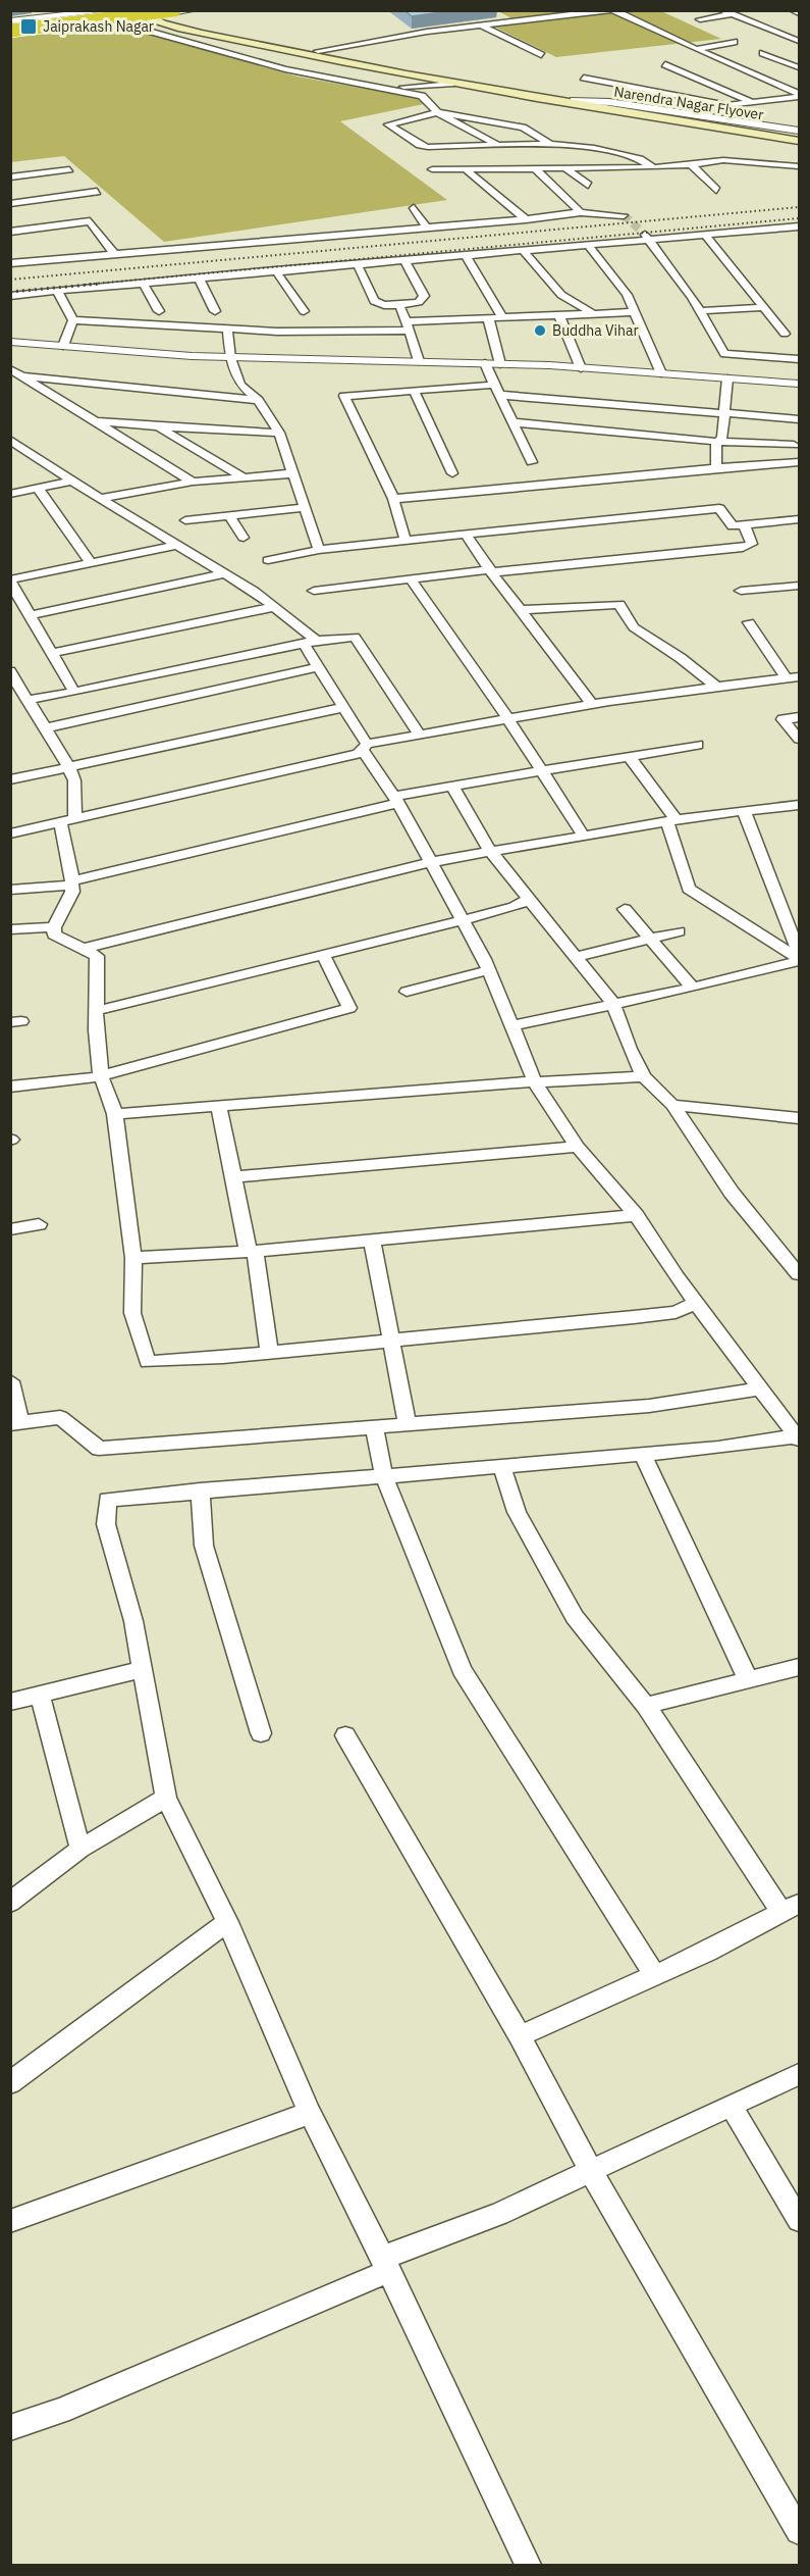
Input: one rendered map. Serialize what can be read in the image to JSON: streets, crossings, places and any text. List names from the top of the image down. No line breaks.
{"streets":{"main road":["Narendra Nagar Flyover"]},"places":{"transit":["Jaiprakash Nagar"],"other":["Buddha Vihar"]}}
